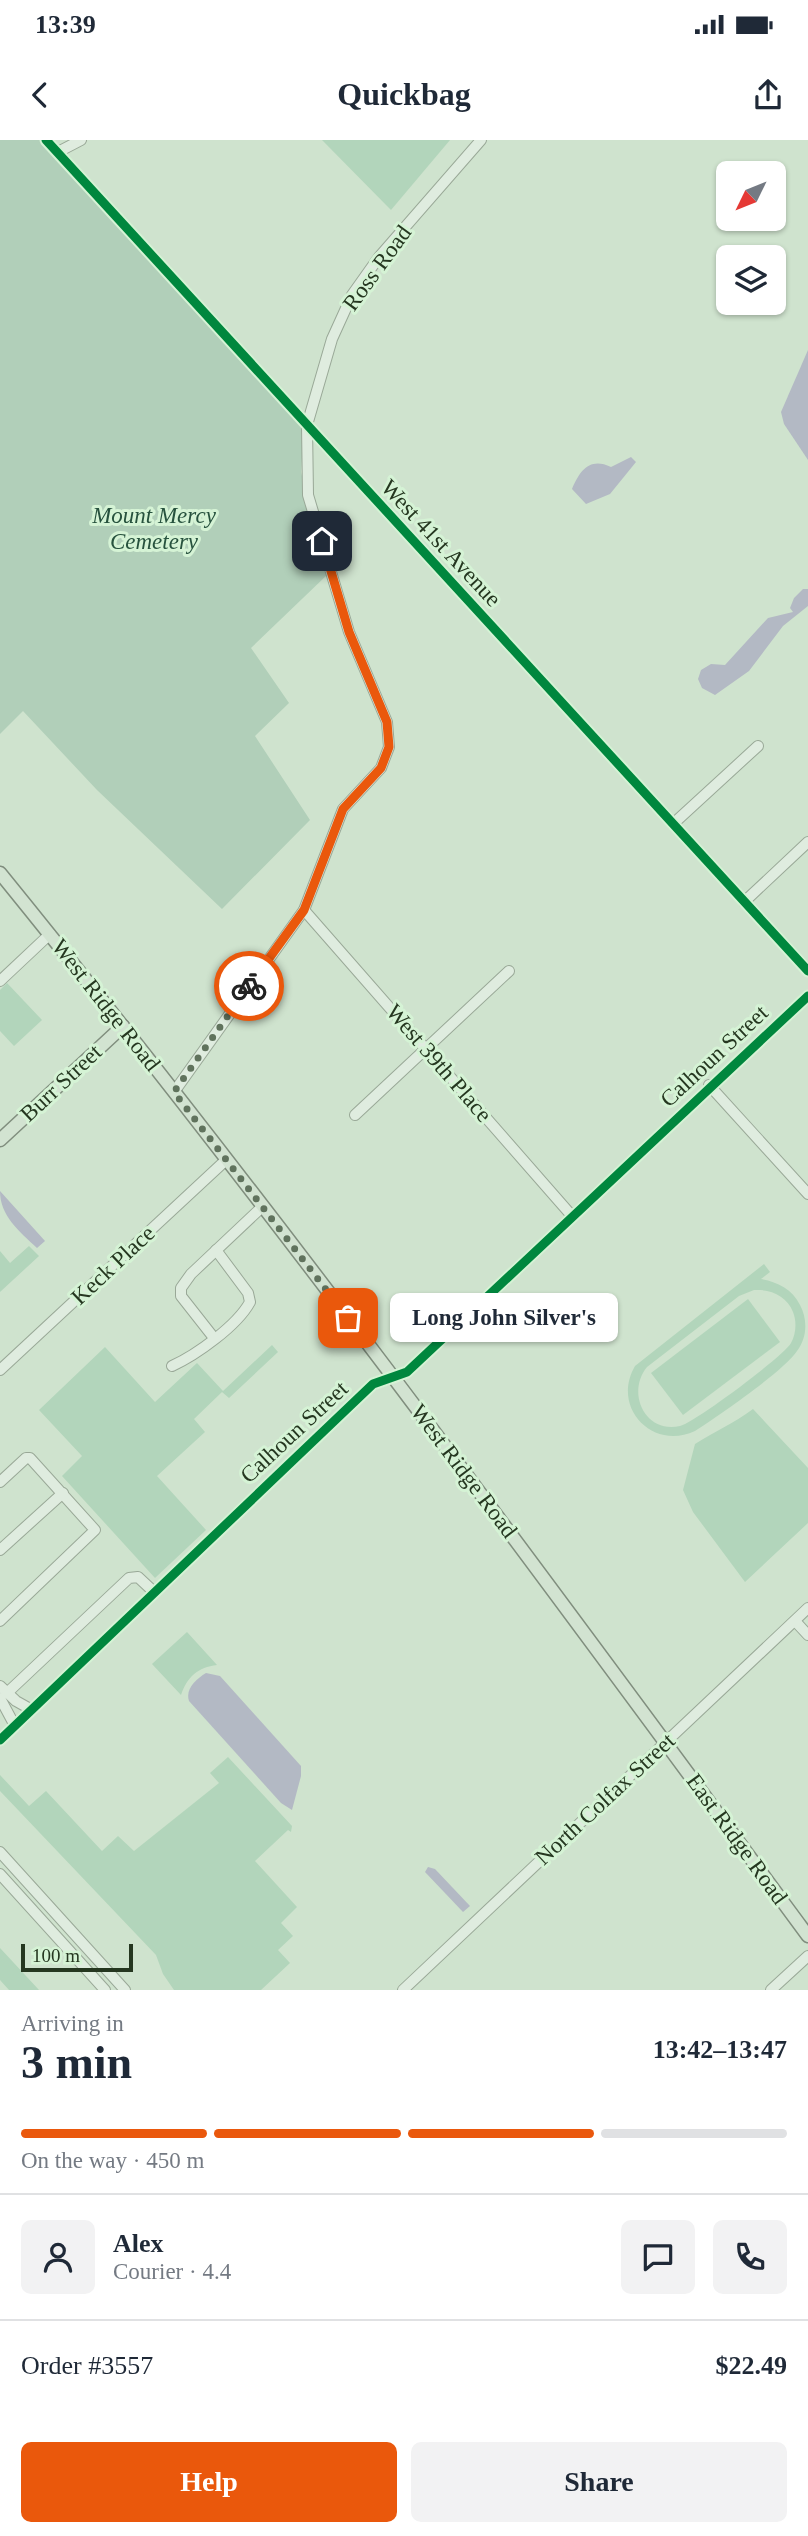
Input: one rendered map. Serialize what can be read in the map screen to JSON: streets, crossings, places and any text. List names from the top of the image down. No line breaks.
{"streets":{"main road":["West Ridge Road","Burr Street","East Ridge Road"],"street":["Ross Road","West 41st Avenue","Calhoun Street","West 39th Place","Keck Place","North Colfax Street"]},"crossings":[["Ross Road","West 41st Avenue"],["Ross Road","West Ridge Road"],["Ross Road","West 39th Place"],["West Ridge Road","Calhoun Street"],["West Ridge Road","Burr Street"],["West Ridge Road","Keck Place"],["West Ridge Road","North Colfax Street"],["West Ridge Road","East Ridge Road"],["Calhoun Street","West 39th Place"],["North Colfax Street","East Ridge Road"]],"parks":["Mount Mercy Cemetery"],"places":["Long John Silver's"],"scale_bar":"100 m","north":"bottom left","page":{"status":"13:39","header":"Quickbag","bubble":"Long John Silver's","scale":"100 m","heading":["3 min","Arriving in","13:42–13:47"],"panel":["Alex","Courier · 4.4","Order #3557","$22.49"],"bar":"On the way · 450 m","buttons":["Help","Share"]}}
